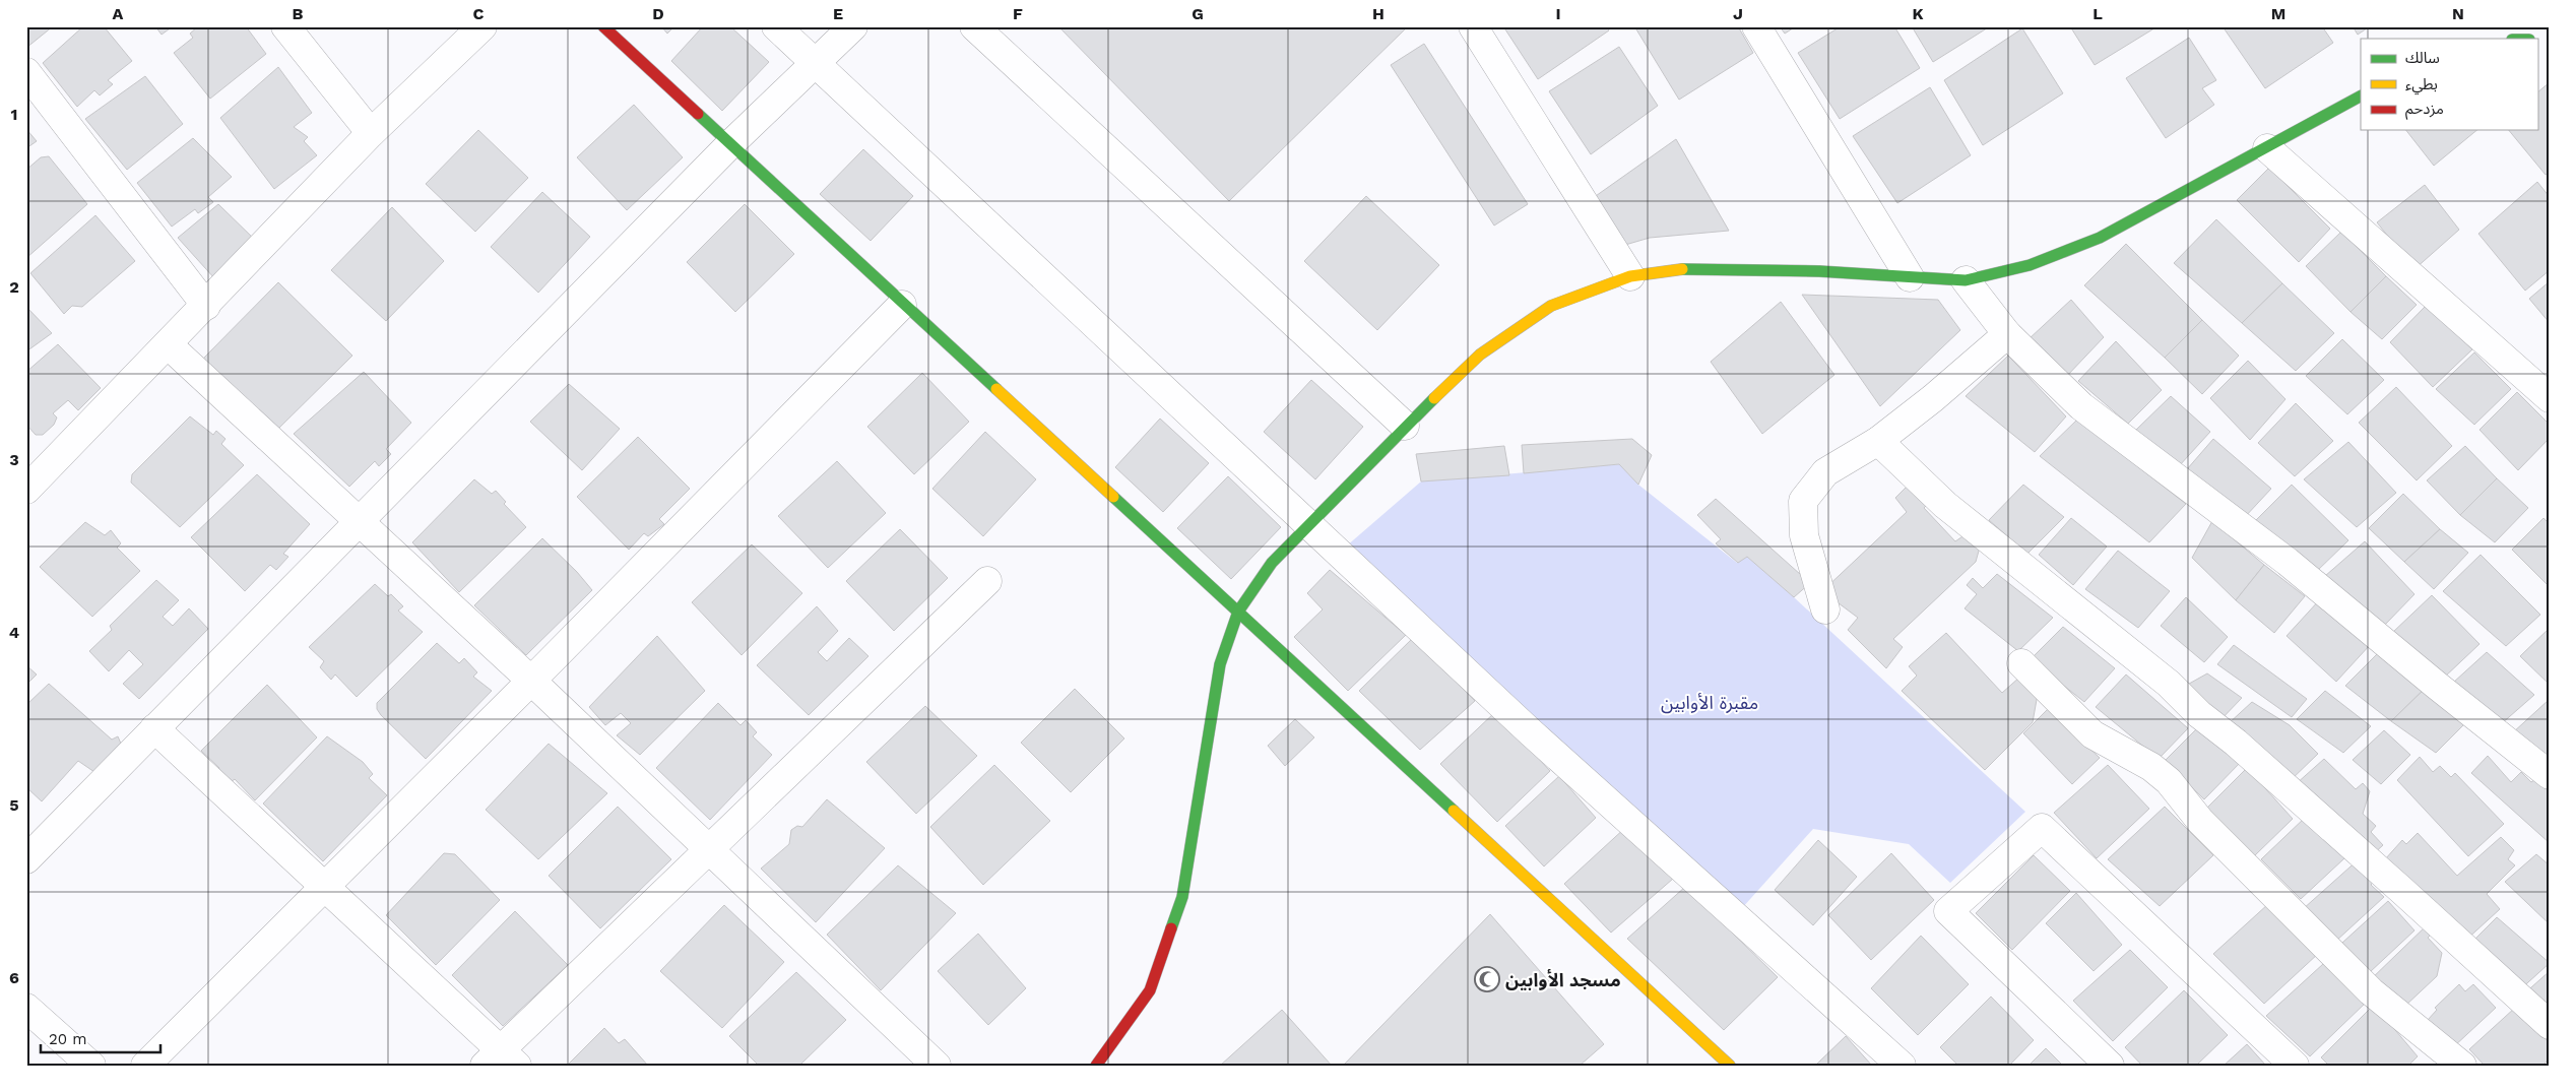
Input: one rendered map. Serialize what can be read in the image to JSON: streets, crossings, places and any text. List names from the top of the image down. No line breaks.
{"parks":["مقبرة الأوابين"],"places":{"mosque":["مسجد الأوابين"]},"legend":["سالك","بطيء","مزدحم"],"scale_bar":"20 m","grid":{"columns":["A","B","C","D","E","F","G","H","I","J","K","L","M","N"],"rows":["1","2","3","4","5","6"]}}
